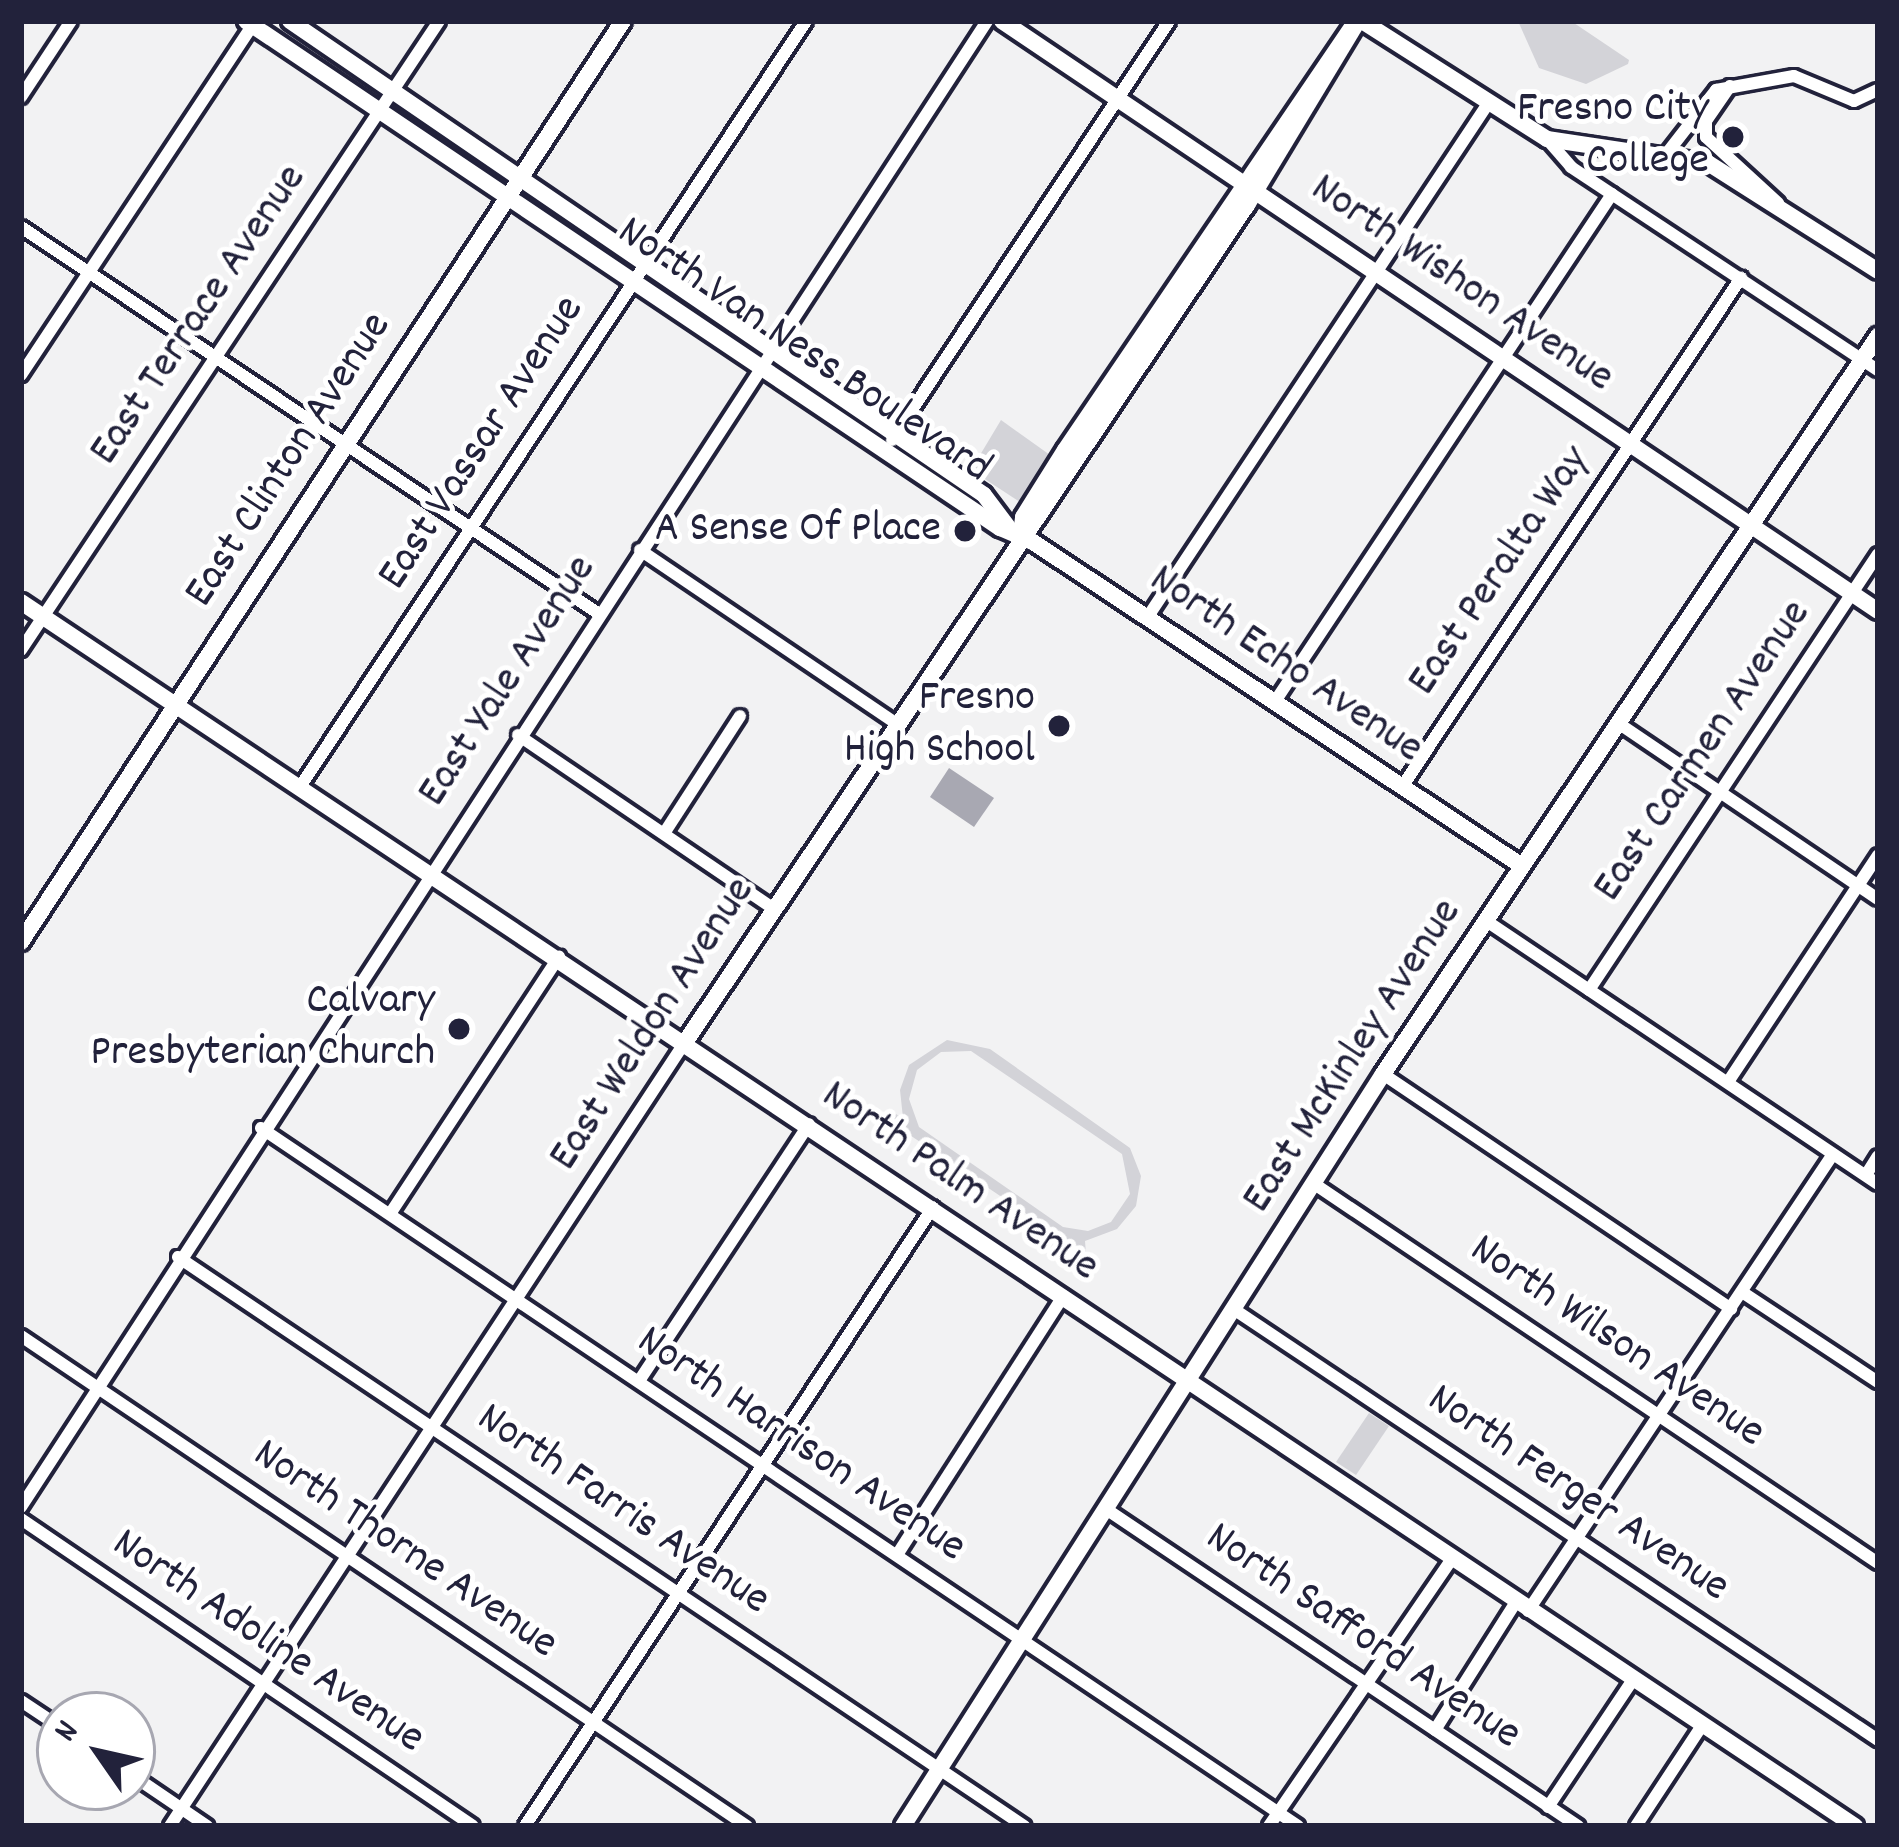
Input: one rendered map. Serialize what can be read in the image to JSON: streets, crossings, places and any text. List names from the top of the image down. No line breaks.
{"streets":{"main road":["North Wishon Avenue","North Van Ness Boulevard","East Clinton Avenue","North Echo Avenue","East Weldon Avenue","East McKinley Avenue","North Palm Avenue"],"street":["East Terrace Avenue","East Vassar Avenue","East Peralta Way","East Yale Avenue","East Carmen Avenue","North Wilson Avenue","North Harrison Avenue","North Ferger Avenue","North Farris Avenue","North Thorne Avenue","North Safford Avenue","North Adoline Avenue"]},"crossings":[["North Wishon Avenue","East Peralta Way"],["North Wishon Avenue","East Carmen Avenue"],["North Wishon Avenue","East Weldon Avenue"],["North Wishon Avenue","East McKinley Avenue"],["East Terrace Avenue","North Van Ness Boulevard"],["East Terrace Avenue","North Palm Avenue"],["North Van Ness Boulevard","East Vassar Avenue"],["North Van Ness Boulevard","East Clinton Avenue"],["North Van Ness Boulevard","North Echo Avenue"],["North Van Ness Boulevard","East Yale Avenue"],["North Van Ness Boulevard","East Weldon Avenue"],["East Vassar Avenue","North Palm Avenue"],["East Clinton Avenue","North Palm Avenue"],["East Peralta Way","North Echo Avenue"],["North Echo Avenue","East Weldon Avenue"],["North Echo Avenue","East McKinley Avenue"],["East Yale Avenue","North Palm Avenue"],["East Yale Avenue","North Harrison Avenue"],["East Yale Avenue","North Farris Avenue"],["East Yale Avenue","North Thorne Avenue"],["East Weldon Avenue","North Palm Avenue"],["East Weldon Avenue","North Harrison Avenue"],["East Weldon Avenue","North Farris Avenue"],["East Weldon Avenue","North Thorne Avenue"],["East Weldon Avenue","North Adoline Avenue"],["East McKinley Avenue","North Palm Avenue"],["East McKinley Avenue","North Wilson Avenue"],["East McKinley Avenue","North Harrison Avenue"],["East McKinley Avenue","North Ferger Avenue"],["East McKinley Avenue","North Farris Avenue"],["East McKinley Avenue","North Safford Avenue"]],"places":["Fresno City College","A Sense Of Place","Fresno High School","Calvary Presbyterian Church"],"north":"top left"}
